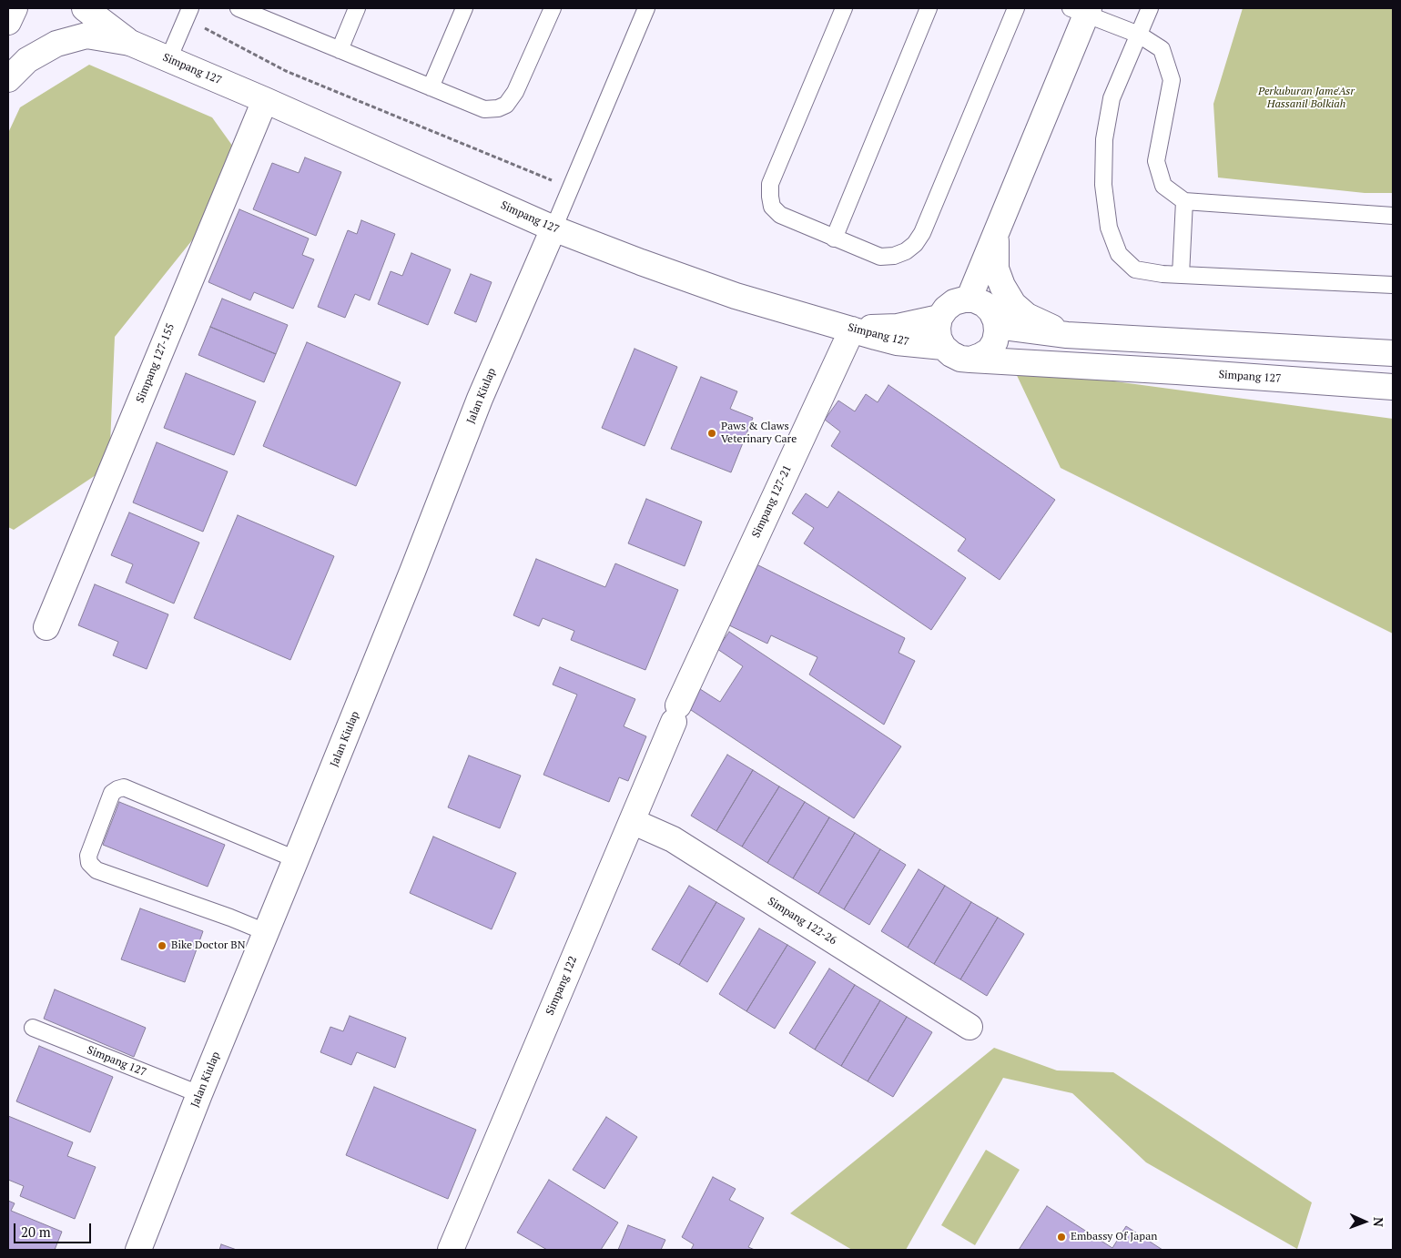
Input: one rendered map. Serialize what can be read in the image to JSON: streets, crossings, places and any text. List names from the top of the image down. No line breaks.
{"streets":{"main road":["Simpang 127","Simpang 127-155","Jalan Kiulap","Simpang 127-21","Simpang 122-26","Simpang 122"]},"crossings":[["Simpang 127","Simpang 127-155"],["Simpang 127","Jalan Kiulap"],["Simpang 127","Simpang 127-21"],["Simpang 127-21","Simpang 122"],["Simpang 122-26","Simpang 122"]],"parks":["Perkuburan Jame'Asr Hassanil Bolkiah"],"places":["Paws & Claws Veterinary Care","Bike Doctor BN","Embassy Of Japan"],"scale_bar":"20 m","north":"right"}
